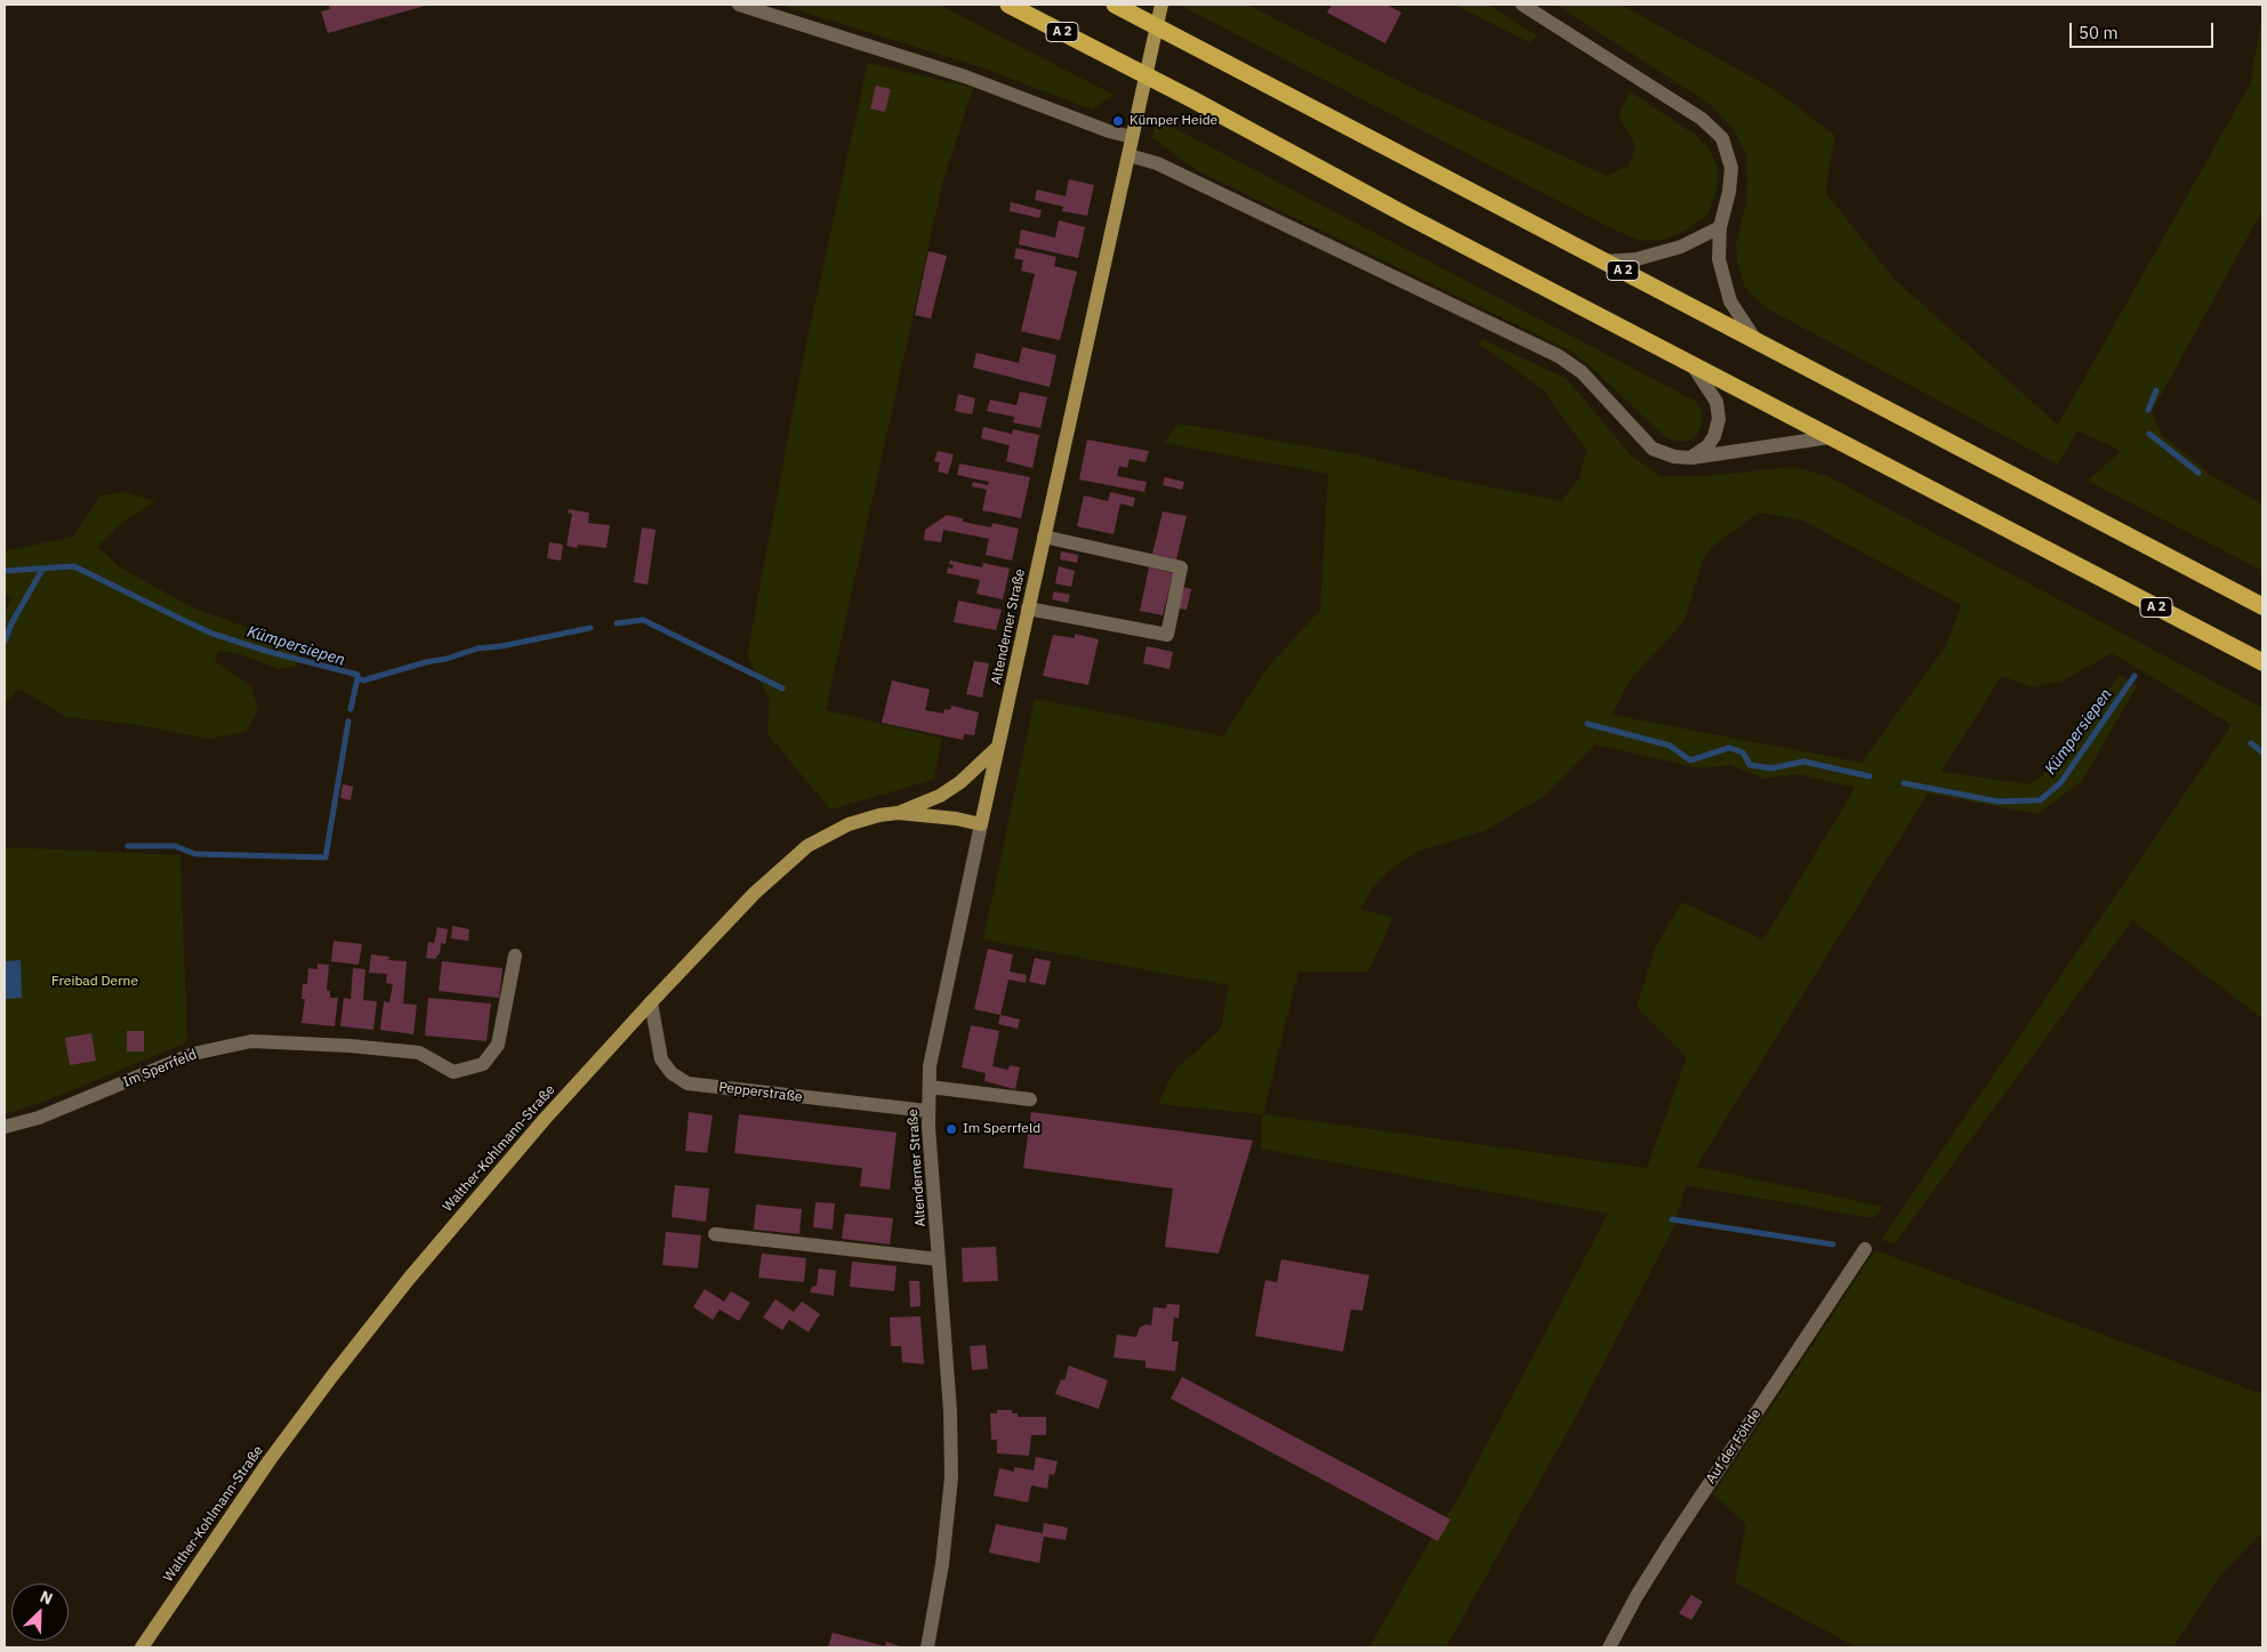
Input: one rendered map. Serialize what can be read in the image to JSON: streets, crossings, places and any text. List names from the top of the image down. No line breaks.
{"streets":{"highway":["A 2"],"main road":["Altenderner Straße","Walther-Kohlmann-Straße"],"street":["Im Sperrfeld","Pepperstraße","Auf der Föhde"]},"crossings":[["Altenderner Straße","Pepperstraße"],["Altenderner Straße","Walther-Kohlmann-Straße"],["Pepperstraße","Walther-Kohlmann-Straße"]],"water":["Kümpersiepen"],"parks":["Freibad Derne"],"places":["Kümper Heide","Im Sperrfeld"],"scale_bar":"50 m","north":"top right"}
